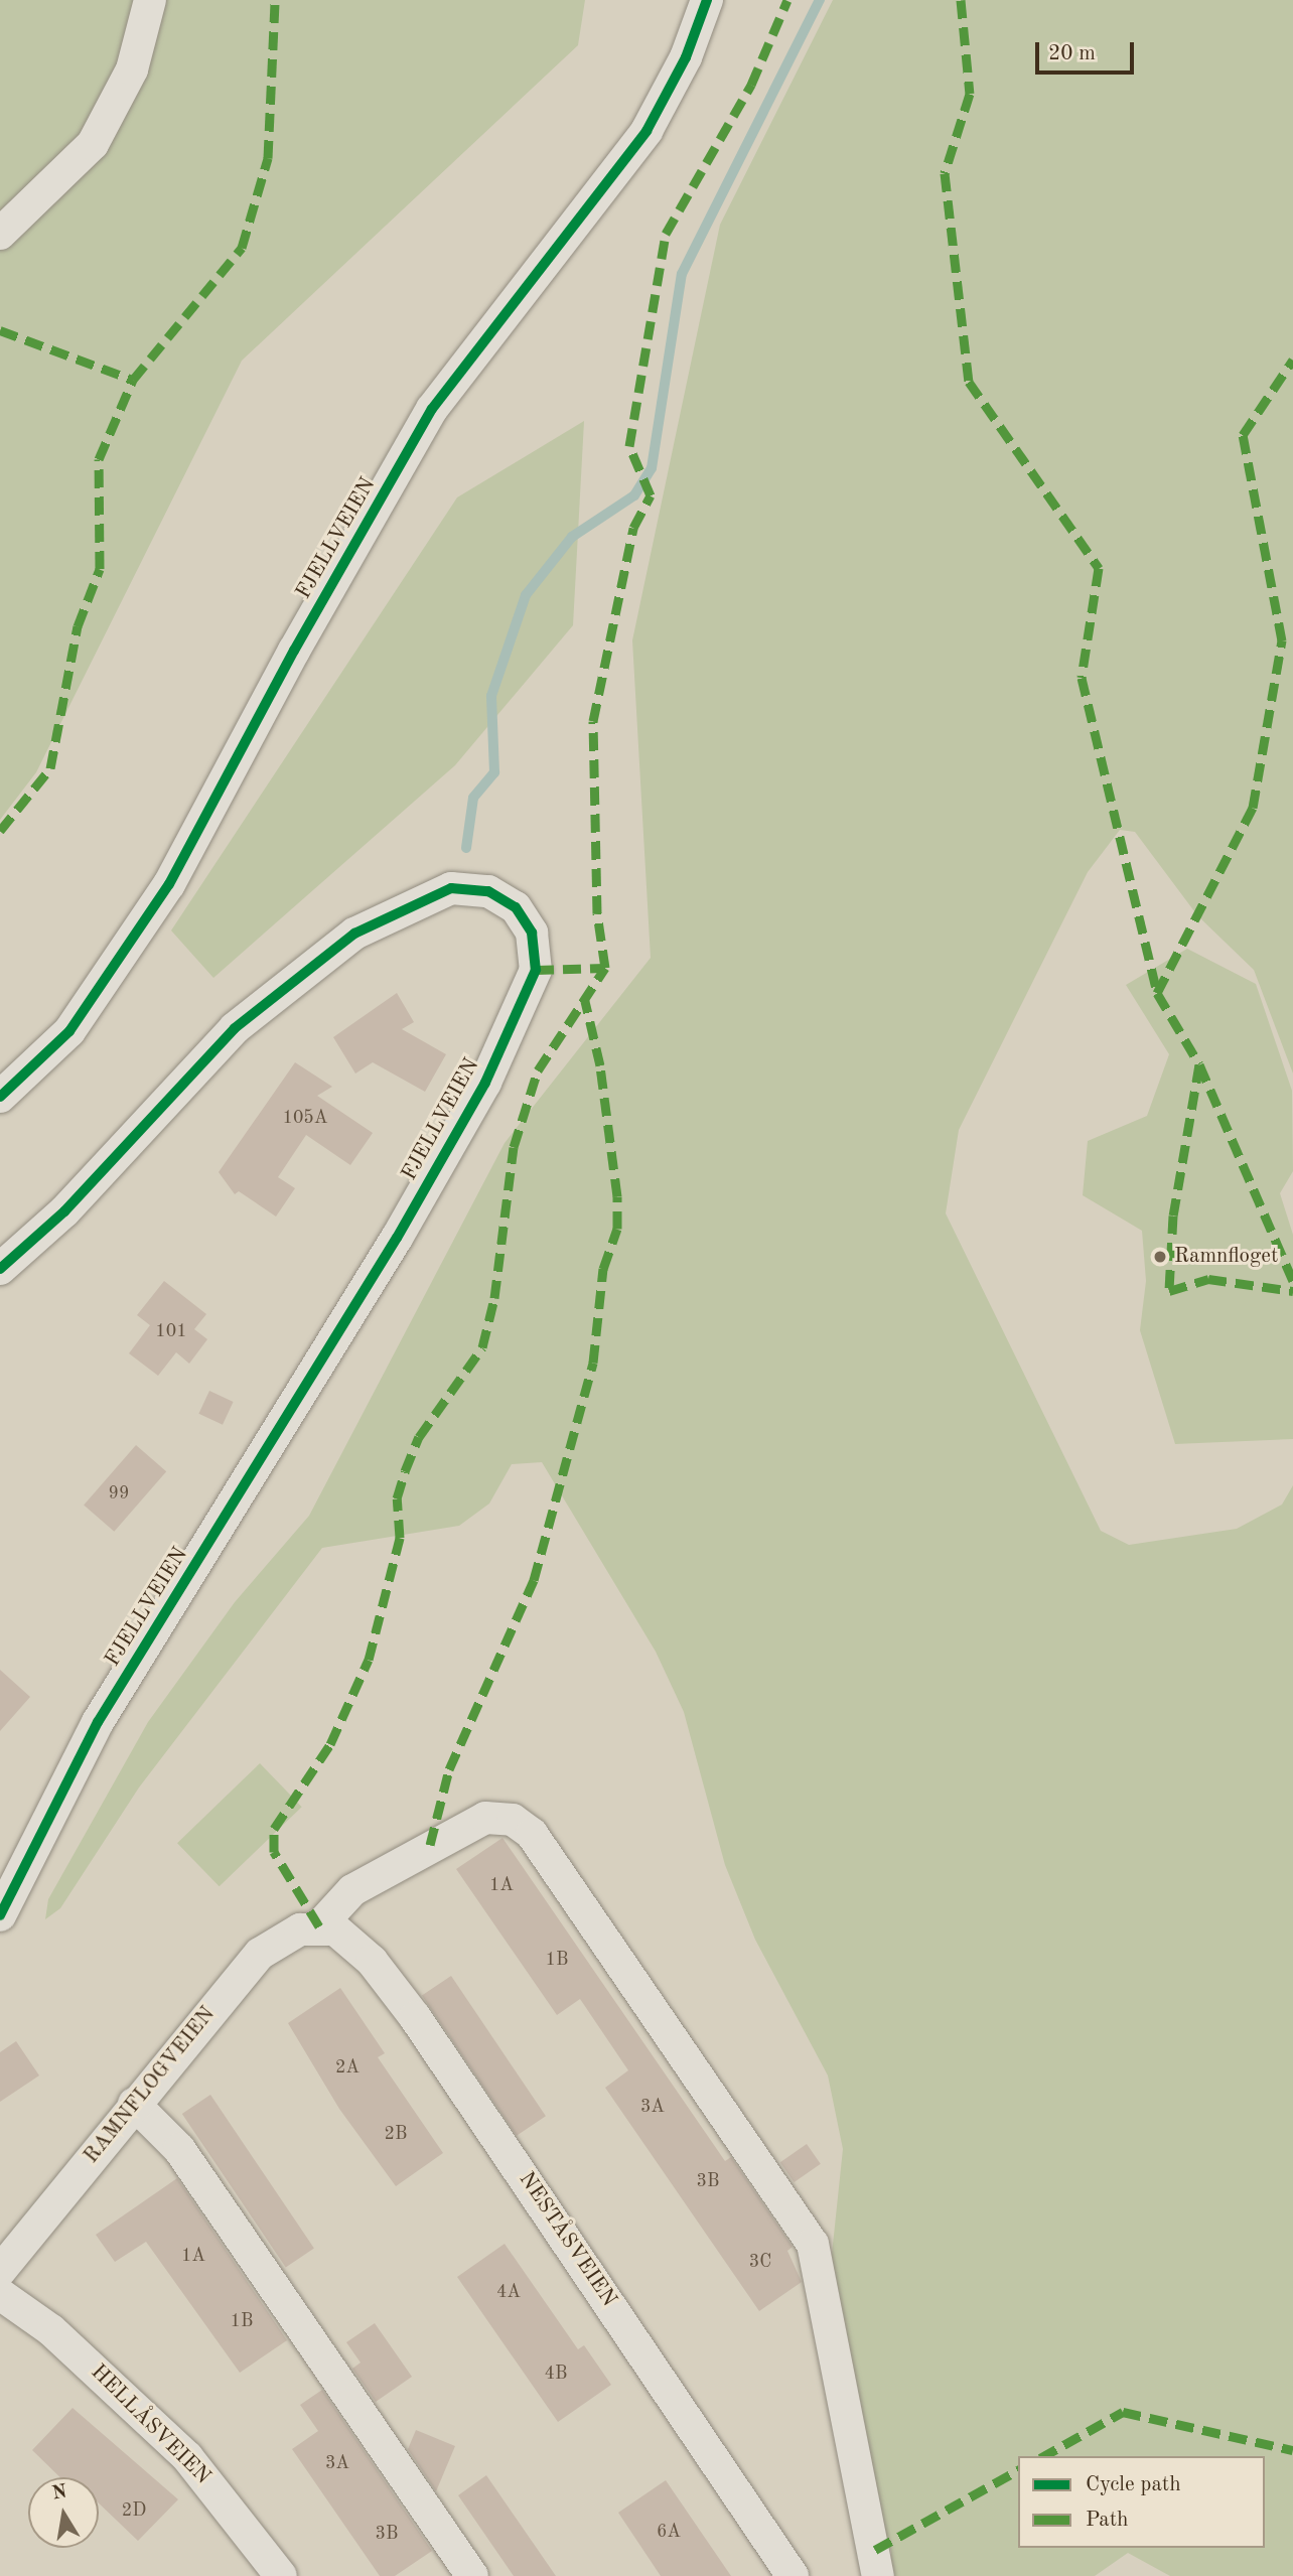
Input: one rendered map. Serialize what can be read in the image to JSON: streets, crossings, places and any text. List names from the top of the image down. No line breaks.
{"streets":{"street":["FJELLVEIEN","RAMNFLOGVEIEN","NESTÅSVEIEN","HELLÅSVEIEN"]},"crossings":[["RAMNFLOGVEIEN","NESTÅSVEIEN"]],"places":["Ramnfloget"],"house_numbers":["105A","101","99","1A","1B","2A","3A","2B","3B","1A","3C","4A","1B","4B","3A","2D","6A","3B"],"legend":["Cycle path","Path"],"scale_bar":"20 m","north":"top"}
